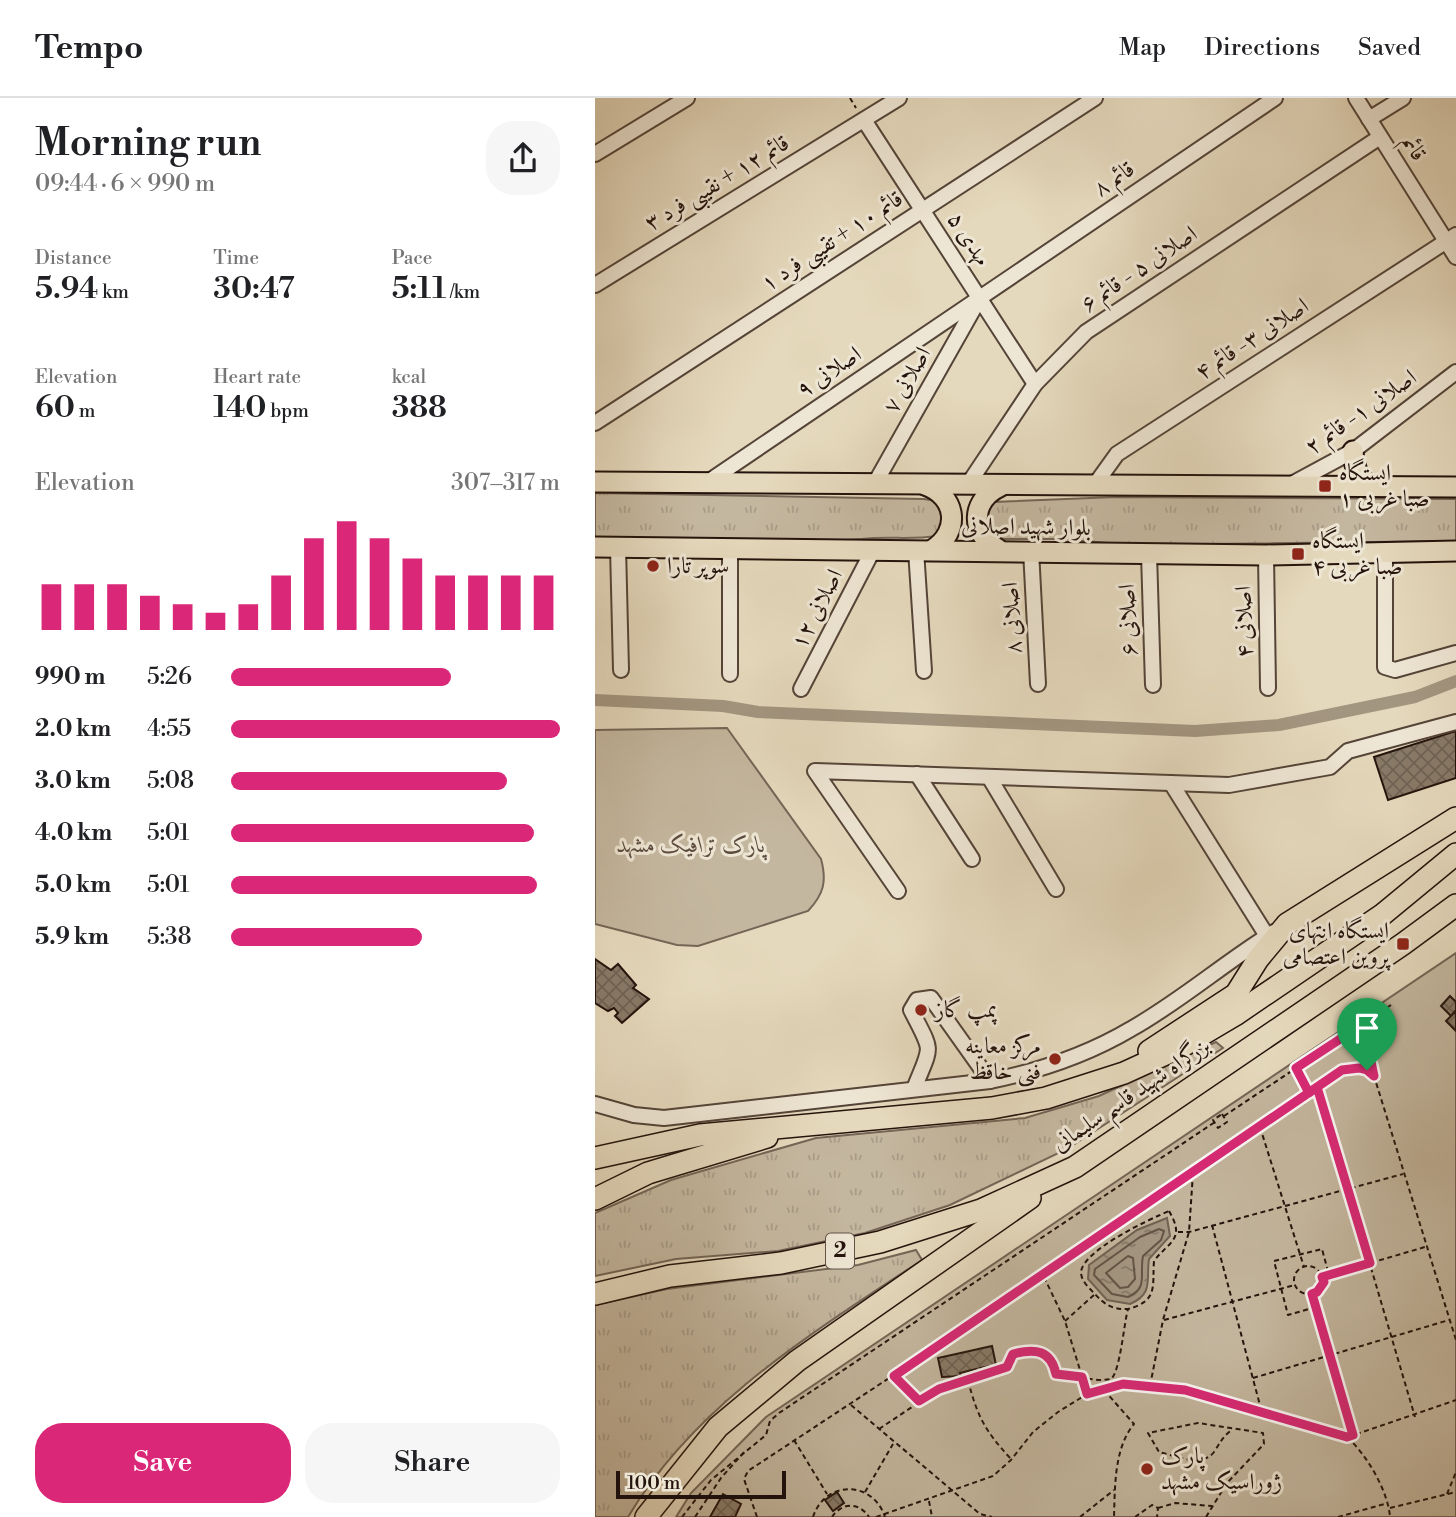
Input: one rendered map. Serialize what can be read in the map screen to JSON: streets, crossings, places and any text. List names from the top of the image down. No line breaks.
{"streets":{"highway":["بزرگراه شهید قاسم سلیمانی","2"],"main road":["بلوار شهید اصلانی"],"street":["قائم","قائم ۸","قائم ۱۲ + نقیبی فرد ۳","مهدی ۵","قائم ۱۰ + تقیبی فرد ۱","اصلانی ۵ - قائم ۶","اصلانی ۳- قائم ۴","اصلانی ۹","اصلانی ۷","اصلانی ۱- قائم ۲","اصلانی ۱۲","اصلانی ۸","اصلانی ۶","اصلانی ۴"]},"crossings":[["قائم","اصلانی ۵ - قائم ۶"],["قائم","اصلانی ۳- قائم ۴"],["قائم ۸","مهدی ۵"],["قائم ۸","اصلانی ۹"],["قائم ۸","اصلانی ۷"],["قائم ۱۲ + نقیبی فرد ۳","مهدی ۵"],["مهدی ۵","قائم ۱۰ + تقیبی فرد ۱"],["مهدی ۵","اصلانی ۵ - قائم ۶"],["مهدی ۵","اصلانی ۹"],["مهدی ۵","اصلانی ۷"],["اصلانی ۵ - قائم ۶","بلوار شهید اصلانی"],["اصلانی ۳- قائم ۴","بلوار شهید اصلانی"],["اصلانی ۹","اصلانی ۷"],["اصلانی ۹","بلوار شهید اصلانی"],["اصلانی ۷","بلوار شهید اصلانی"],["اصلانی ۱- قائم ۲","بلوار شهید اصلانی"],["بلوار شهید اصلانی","اصلانی ۱۲"],["بلوار شهید اصلانی","اصلانی ۸"],["بلوار شهید اصلانی","اصلانی ۶"],["بلوار شهید اصلانی","اصلانی ۴"]],"parks":["پارک ترافیک مشهد"],"places":{"transit":["ایستگاه صبا غربی ۱","ایستگاه صبا غربی ۴","ایستگاه انتهای پروین اعتصامی"],"other":["سوپر تارا","پمپ گاز","مرکز معاینه فنی خاقظ","پارک ژوراسیک مشهد"]},"scale_bar":"100 m","page":{"header":"Tempo","nav":["Map","Directions","Saved"],"heading":["Morning run","09:44 · 6 × 990 m"],"stats":[["Distance","5.94 km"],["Time","30:47"],["Pace","5:11 /km"],["Elevation","60 m"],["Heart rate","140 bpm"],["kcal","388"]],"chart":["Elevation","307–317 m"],"list":[{"name":"990 m","note":"5:26"},{"name":"2.0 km","note":"4:55"},{"name":"3.0 km","note":"5:08"},{"name":"4.0 km","note":"5:01"},{"name":"5.0 km","note":"5:01"},{"name":"5.9 km","note":"5:38"}],"buttons":["Save","Share"],"scale":"100 m"}}
